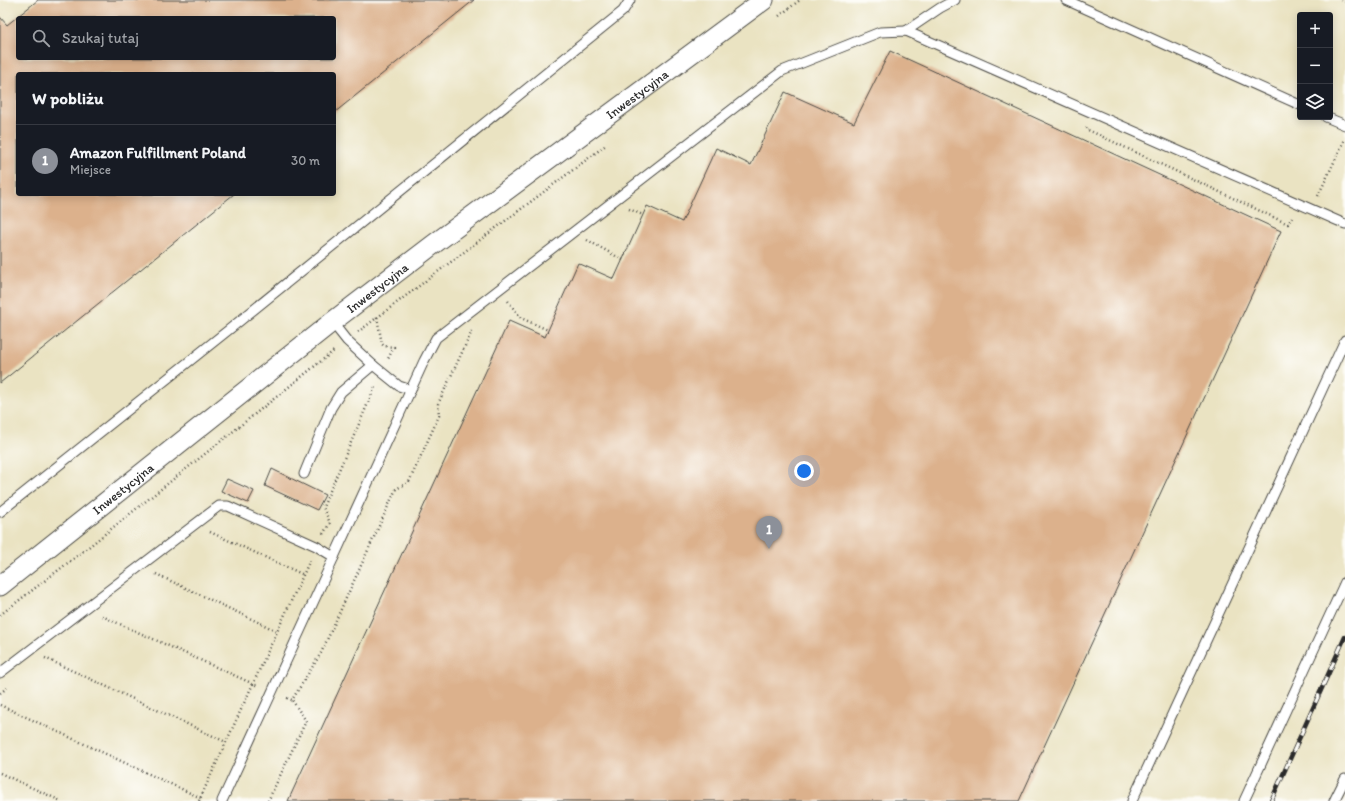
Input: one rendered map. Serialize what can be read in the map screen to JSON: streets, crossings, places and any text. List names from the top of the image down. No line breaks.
{"streets":{"street":["Inwestycyjna"]},"page":{"map_buttons":["+","−"],"search":"Szukaj tutaj","heading":"W pobliżu","list":[{"mark":"1","name":"Amazon Fulfillment Poland","note":"Miejsce","value":"30 m"}],"pins":"1"}}
